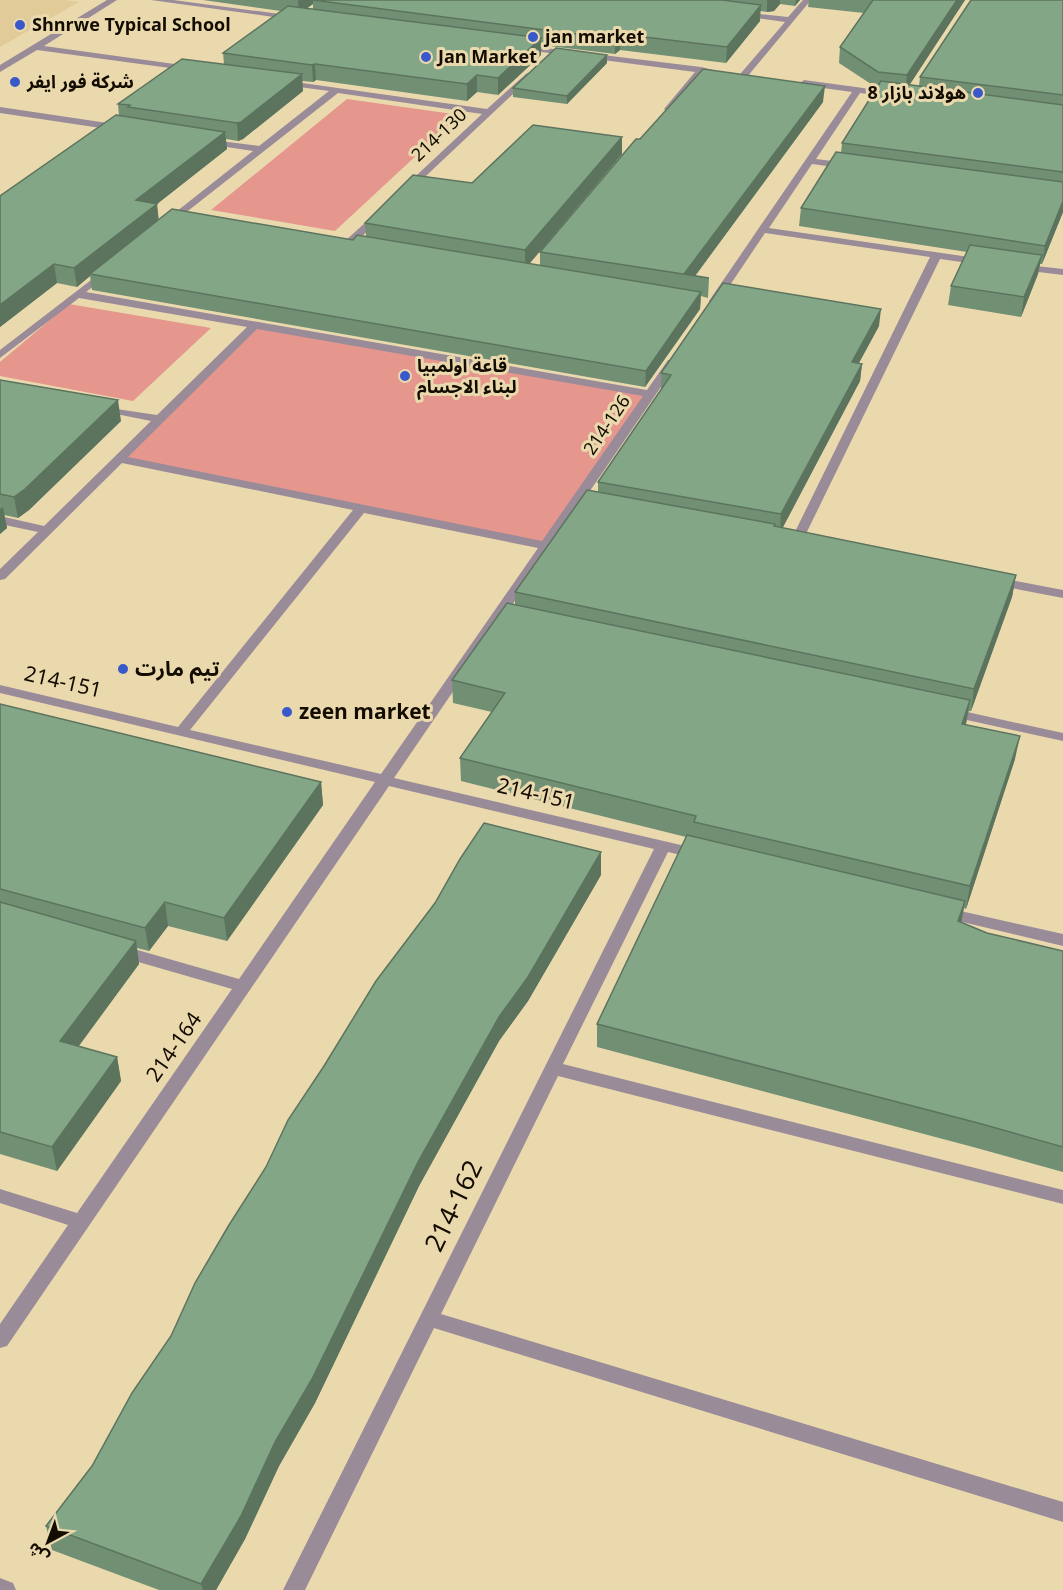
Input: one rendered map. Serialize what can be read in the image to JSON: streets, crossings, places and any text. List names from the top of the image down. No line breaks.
{"streets":{"street":["214-130","214-126","214-151","214-164","214-162"]},"crossings":[["214-126","214-151"],["214-126","214-164"],["214-151","214-164"],["214-151","214-162"]],"places":["Shnrwe Typical School","jan market","Jan Market","شركة فور ايفر","هولاند بازار 8","قاعة اولمبيا لبناء الاجسام","تيم مارت","zeen market"],"north":"bottom left"}
